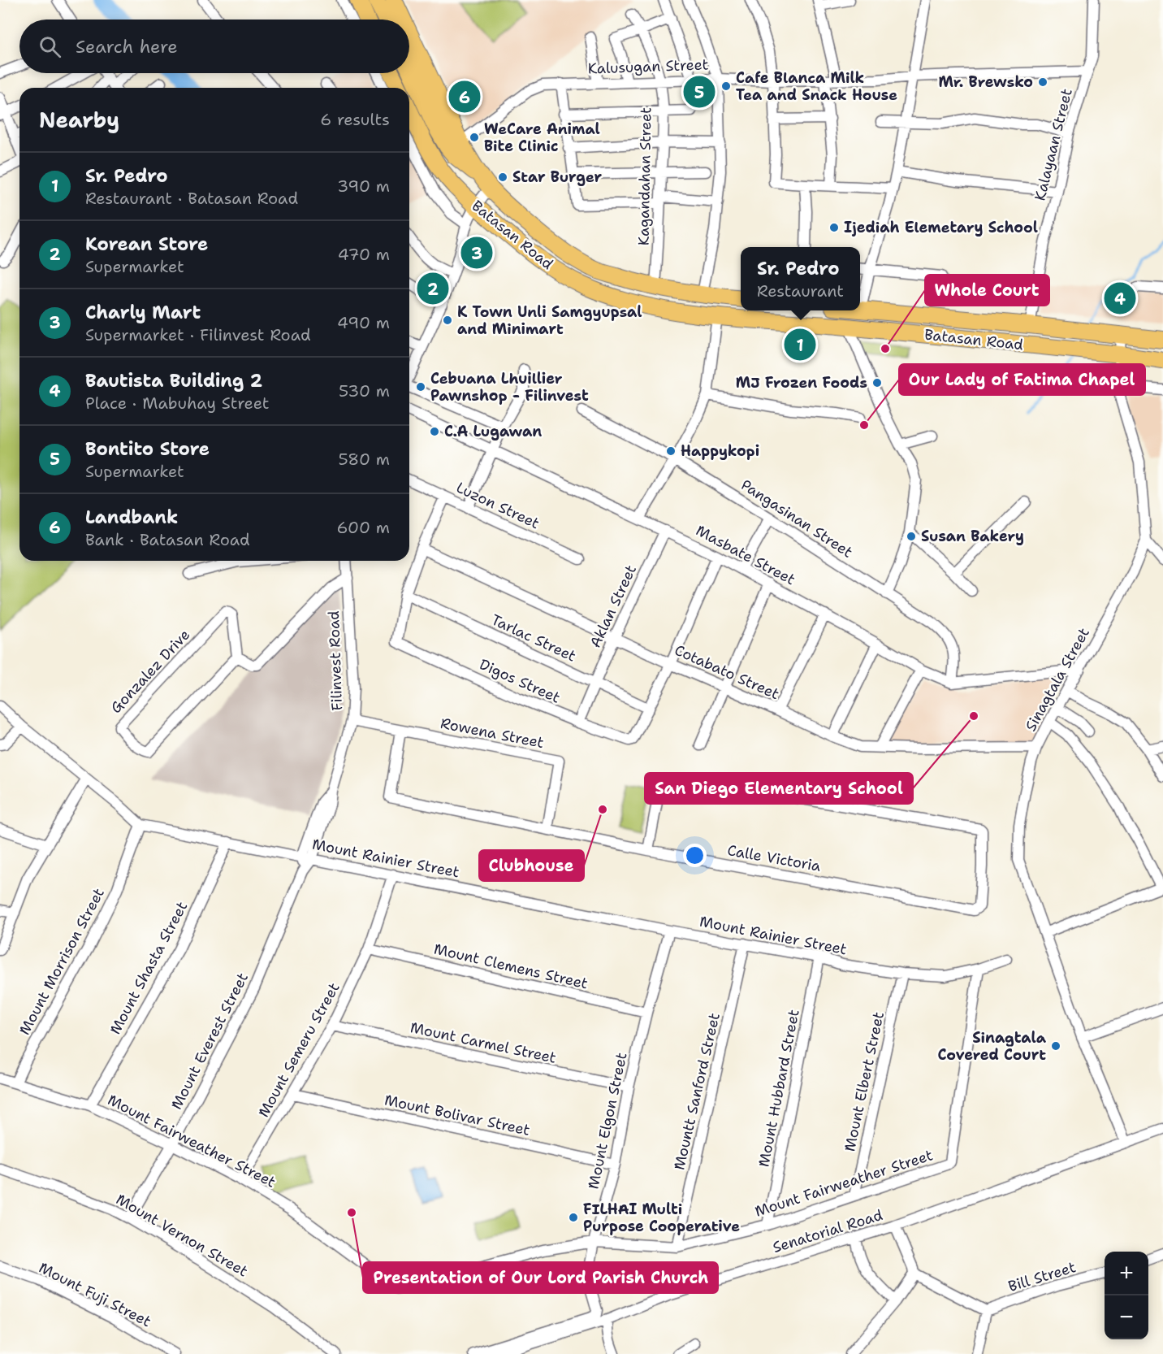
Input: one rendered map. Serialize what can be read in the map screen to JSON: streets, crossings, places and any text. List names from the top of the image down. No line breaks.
{"streets":{"main road":["Batasan Road"],"street":["Kalusugan Street","Kalayaan Street","Kagandahan Street","Luzon Street","Pangasinan Street","Masbate Street","Aklan Street","Tarlac Street","Filinvest Road","Gonzalez Drive","Cotabato Street","Sinagtala Street","Digos Street","Rowena Street","Mount Rainier Street","Calle Victoria","Mount Morrison Street","Mount Clemens Street","Mount Shasta Street","Mount Everest Street","Mount Carmel Street","Mount Semeru Street","Mount Elbert Street","Mount Hubbard Street","Mountt Sanford Street","Mount Bolivar Street","Mount Elgon Street","Mount Fairweather Street","Senatorial Road","Mount Vernon Street","Bill Street","Mount Fuji Street"]},"crossings":[["Kalusugan Street","Kalayaan Street"],["Kalusugan Street","Kagandahan Street"],["Kalusugan Street","Batasan Road"],["Kalayaan Street","Batasan Road"],["Kagandahan Street","Batasan Road"],["Batasan Road","Sinagtala Street"],["Pangasinan Street","Masbate Street"],["Masbate Street","Aklan Street"],["Masbate Street","Sinagtala Street"],["Aklan Street","Tarlac Street"],["Aklan Street","Cotabato Street"],["Aklan Street","Digos Street"],["Tarlac Street","Digos Street"],["Filinvest Road","Rowena Street"],["Filinvest Road","Mount Rainier Street"],["Filinvest Road","Mount Everest Street"],["Cotabato Street","Sinagtala Street"],["Sinagtala Street","Senatorial Road"],["Rowena Street","Calle Victoria"],["Mount Rainier Street","Mount Morrison Street"],["Mount Rainier Street","Mount Shasta Street"],["Mount Rainier Street","Mount Semeru Street"],["Mount Rainier Street","Mount Elbert Street"],["Mount Rainier Street","Mount Hubbard Street"],["Mount Rainier Street","Mountt Sanford Street"],["Mount Rainier Street","Mount Elgon Street"],["Mount Rainier Street","Mount Fairweather Street"],["Mount Morrison Street","Mount Fairweather Street"],["Mount Clemens Street","Mount Semeru Street"],["Mount Clemens Street","Mount Elgon Street"],["Mount Shasta Street","Mount Fairweather Street"],["Mount Everest Street","Mount Fairweather Street"],["Mount Everest Street","Mount Vernon Street"],["Mount Carmel Street","Mount Semeru Street"],["Mount Carmel Street","Mount Elgon Street"],["Mount Semeru Street","Mount Bolivar Street"],["Mount Semeru Street","Mount Fairweather Street"],["Mount Elbert Street","Mount Fairweather Street"],["Mount Hubbard Street","Mount Fairweather Street"],["Mountt Sanford Street","Mount Fairweather Street"],["Mount Bolivar Street","Mount Elgon Street"],["Mount Elgon Street","Mount Fairweather Street"]],"places":["Mr. Brewsko","Cafe Blanca Milk Tea and Snack House","WeCare Animal Bite Clinic","Star Burger","Ijediah Elemetary School","K Town Unli Samgyupsal and Minimart","Whole Court","MJ Frozen Foods","Cebuana Lhuillier Pawnshop - Filinvest","Our Lady of Fatima Chapel","C.A Lugawan","Happykopi","Susan Bakery","San Diego Elementary School","Clubhouse","Sinagtala Covered Court","Presentation of Our Lord Parish Church","FILHAI Multi Purpose Cooperative"],"page":{"search":"Search here","pins":["5","6","3","2","4","1"],"heading":["Nearby","6 results"],"list":[{"mark":"1","name":"Sr. Pedro","note":"Restaurant · Batasan Road","value":"390 m"},{"mark":"2","name":"Korean Store","note":"Supermarket","value":"470 m"},{"mark":"3","name":"Charly Mart","note":"Supermarket · Filinvest Road","value":"490 m"},{"mark":"4","name":"Bautista Building 2","note":"Place · Mabuhay Street","value":"530 m"},{"mark":"5","name":"Bontito Store","note":"Supermarket","value":"580 m"},{"mark":"6","name":"Landbank","note":"Bank · Batasan Road","value":"600 m"}],"popup":["Sr. Pedro","Restaurant"],"map_buttons":["+","−"]}}
